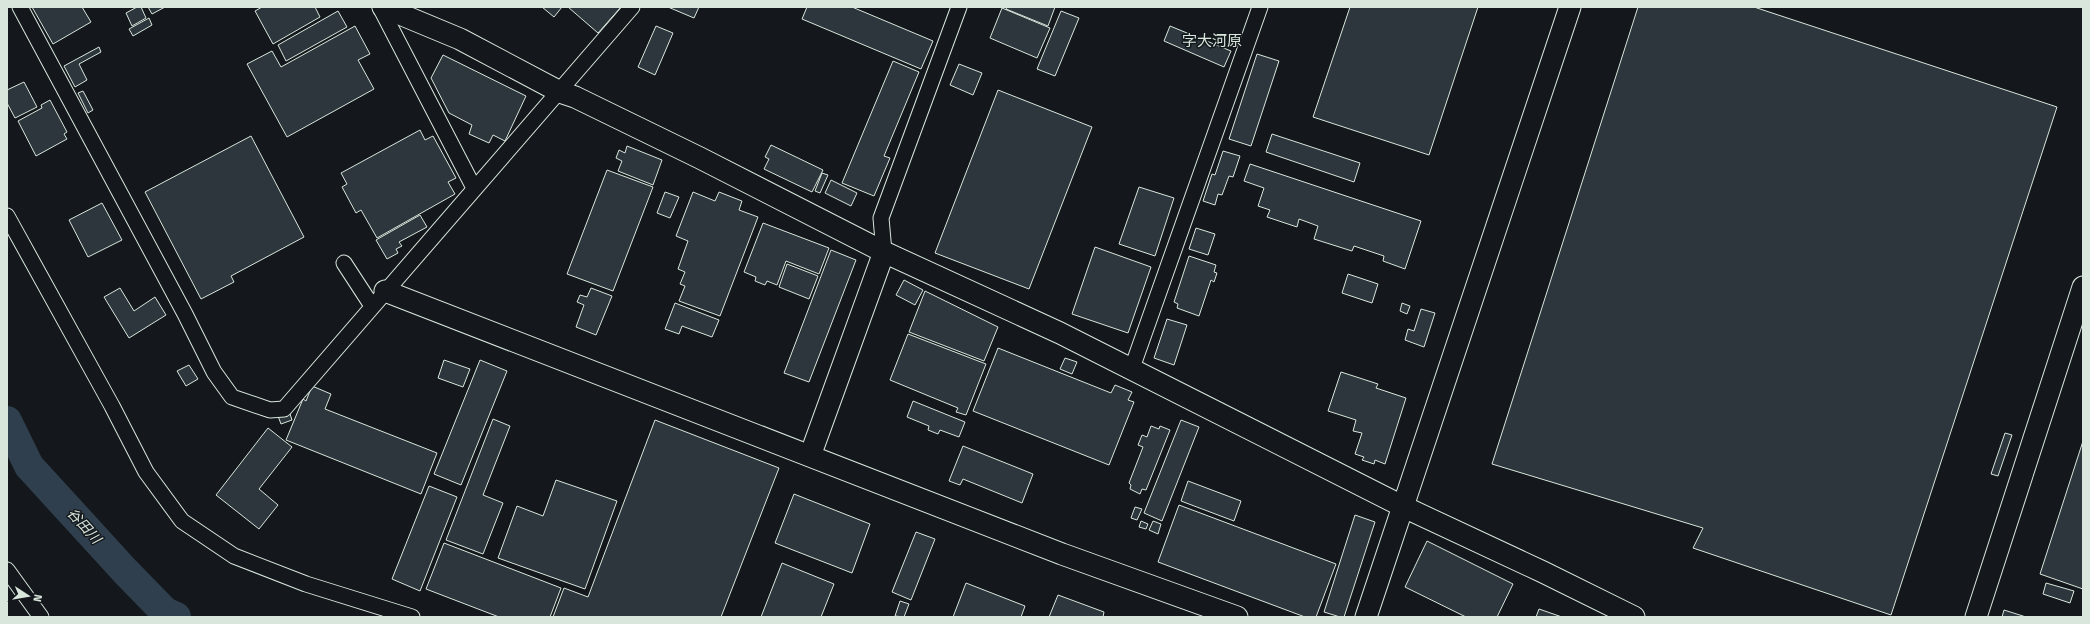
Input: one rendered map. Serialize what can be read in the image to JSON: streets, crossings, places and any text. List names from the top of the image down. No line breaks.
{"districts":["字大河原"],"water":["谷田川"],"north":"right"}
